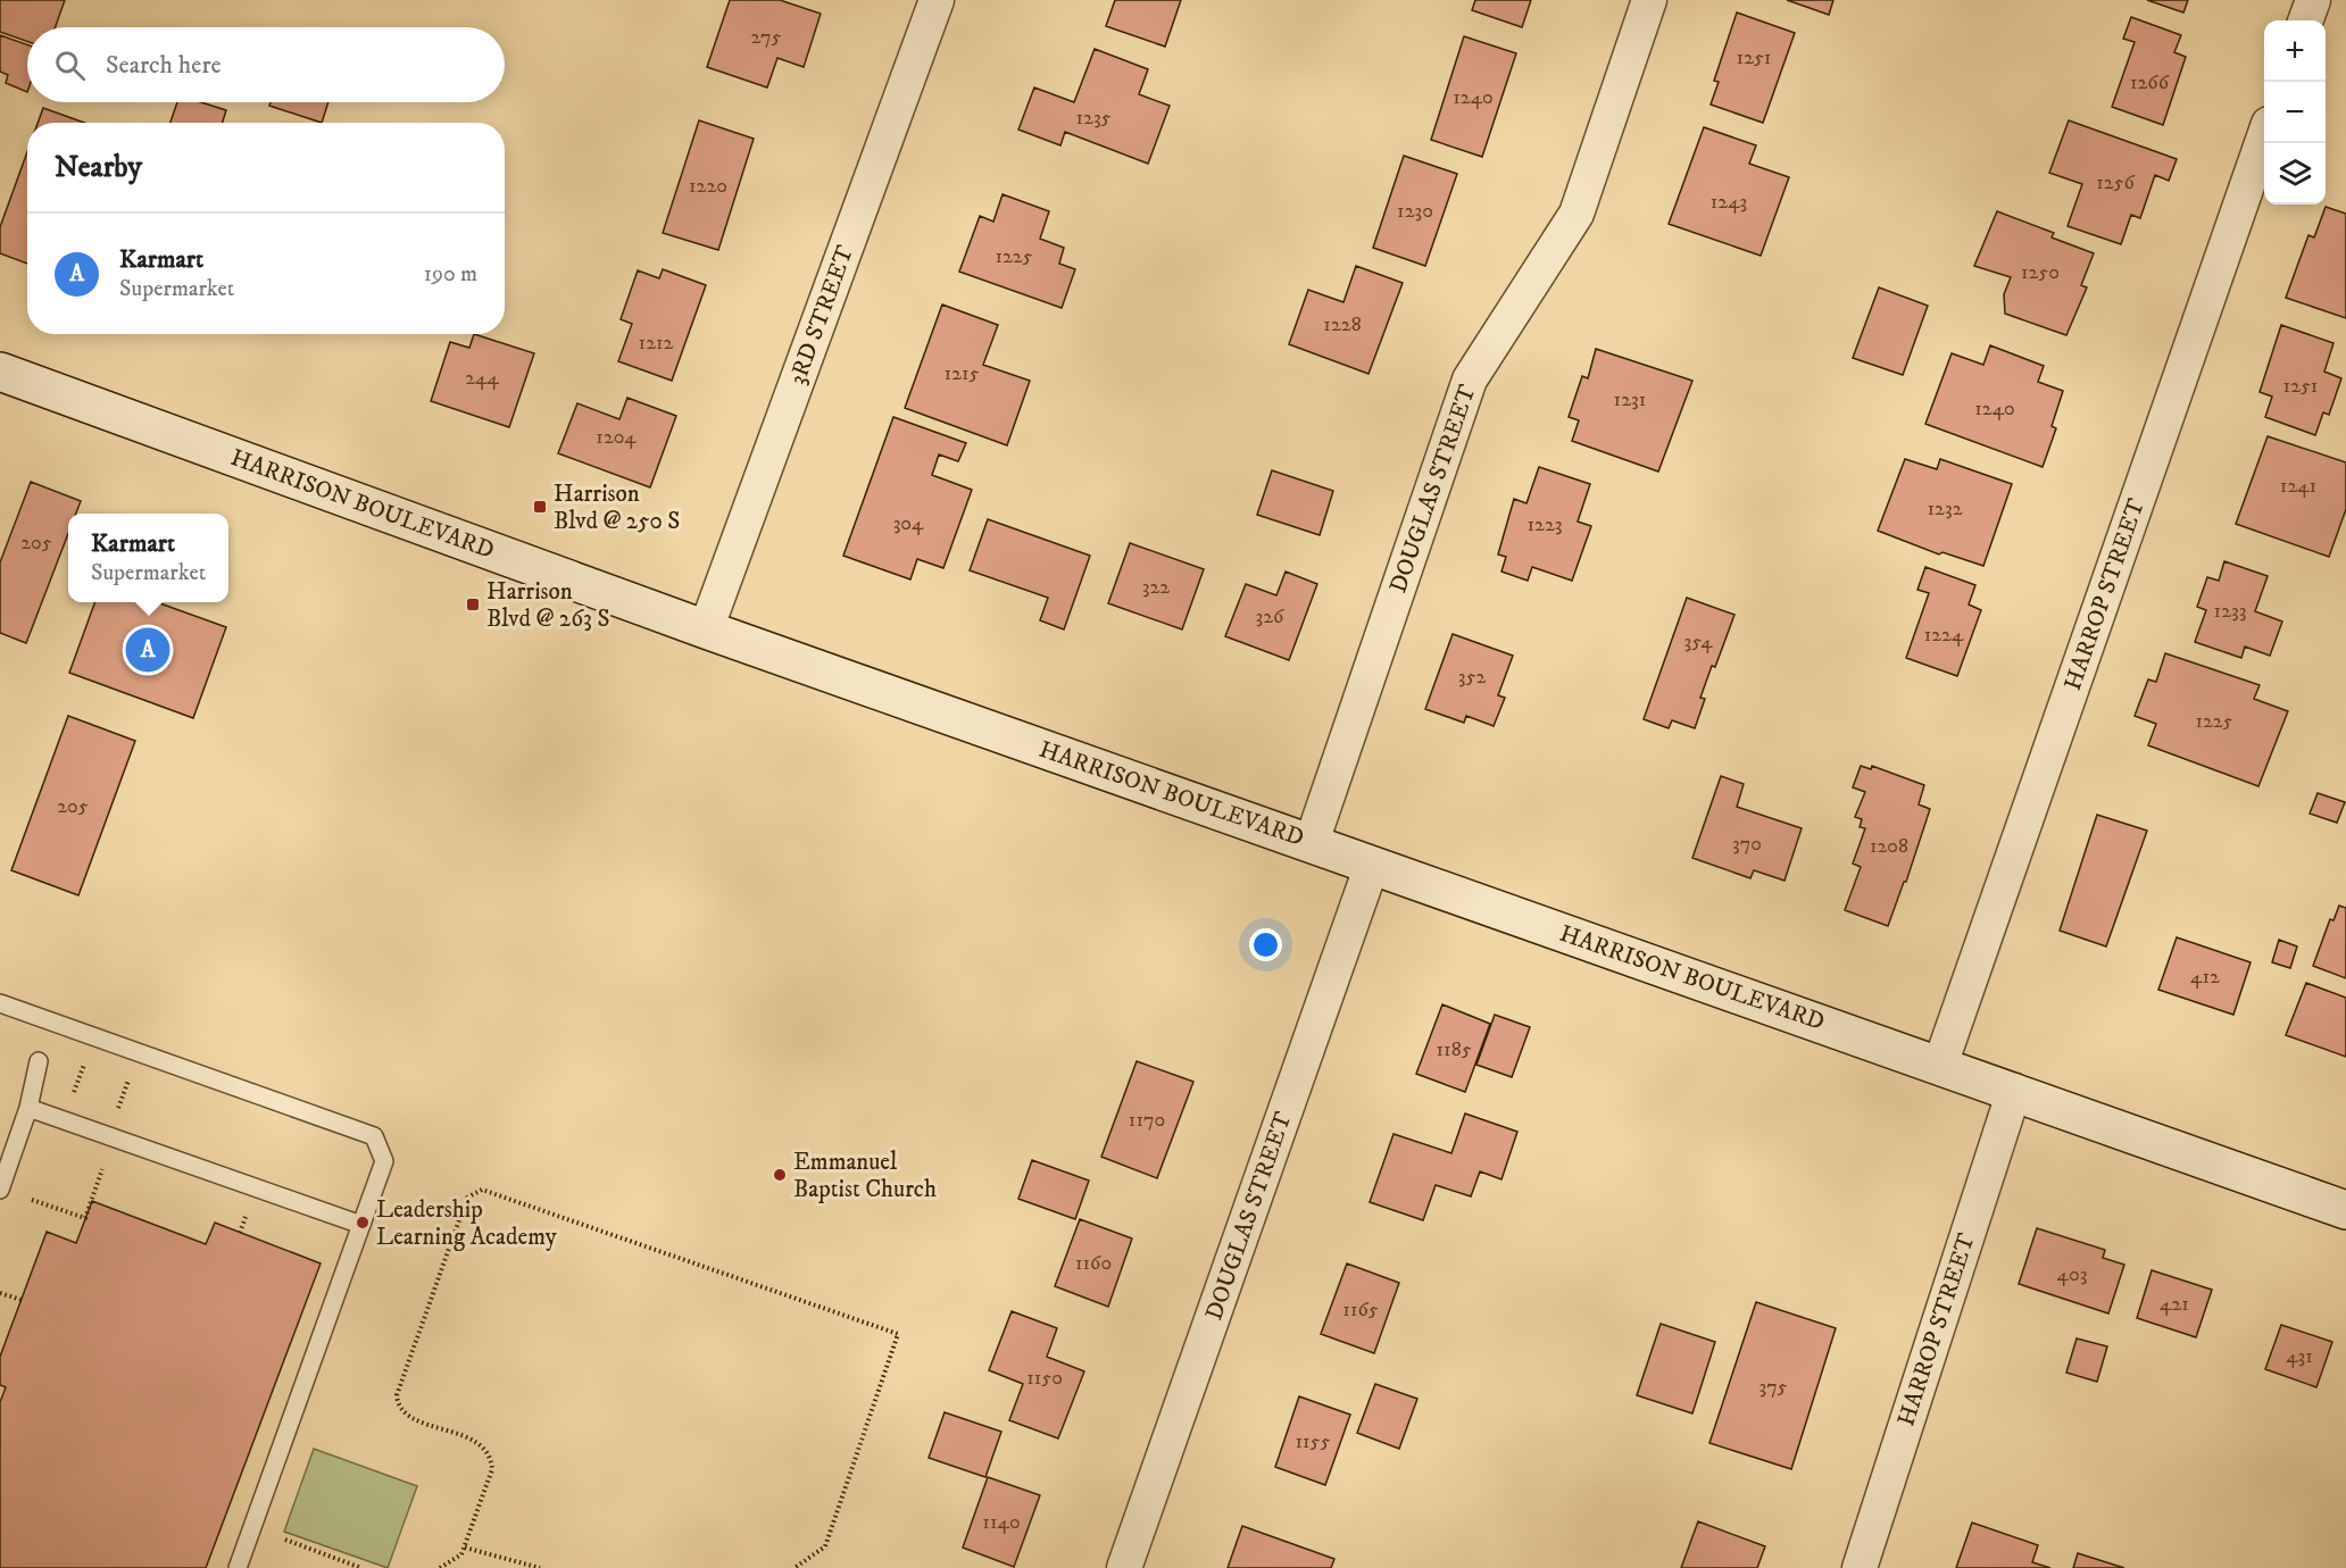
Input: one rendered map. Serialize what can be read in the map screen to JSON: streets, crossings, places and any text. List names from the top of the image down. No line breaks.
{"streets":{"main road":["HARRISON BOULEVARD"],"street":["3RD STREET","DOUGLAS STREET","HARROP STREET"]},"crossings":[["3RD STREET","HARRISON BOULEVARD"],["DOUGLAS STREET","HARRISON BOULEVARD"],["HARRISON BOULEVARD","HARROP STREET"]],"places":{"transit":["Harrison Blvd @ 250 S","Harrison Blvd @ 263 S"],"other":["Emmanuel Baptist Church","Leadership Learning Academy"]},"house_numbers":["275","1251","1266","1240","1235","1256","1220","1243","1230","1225","1250","1228","1212","1215","244","1251","1231","1240","1204","1241","1232","304","1223","205","322","1233","326","1224","354","352","1225","205","370","1208","412","1185","1170","1160","403","421","1165","431","1150","375","1155","1140"],"page":{"map_buttons":["+","−"],"search":"Search here","heading":"Nearby","list":[{"mark":"A","name":"Karmart","note":"Supermarket","value":"190 m"}],"popup":["Karmart","Supermarket"],"pins":"A"}}
